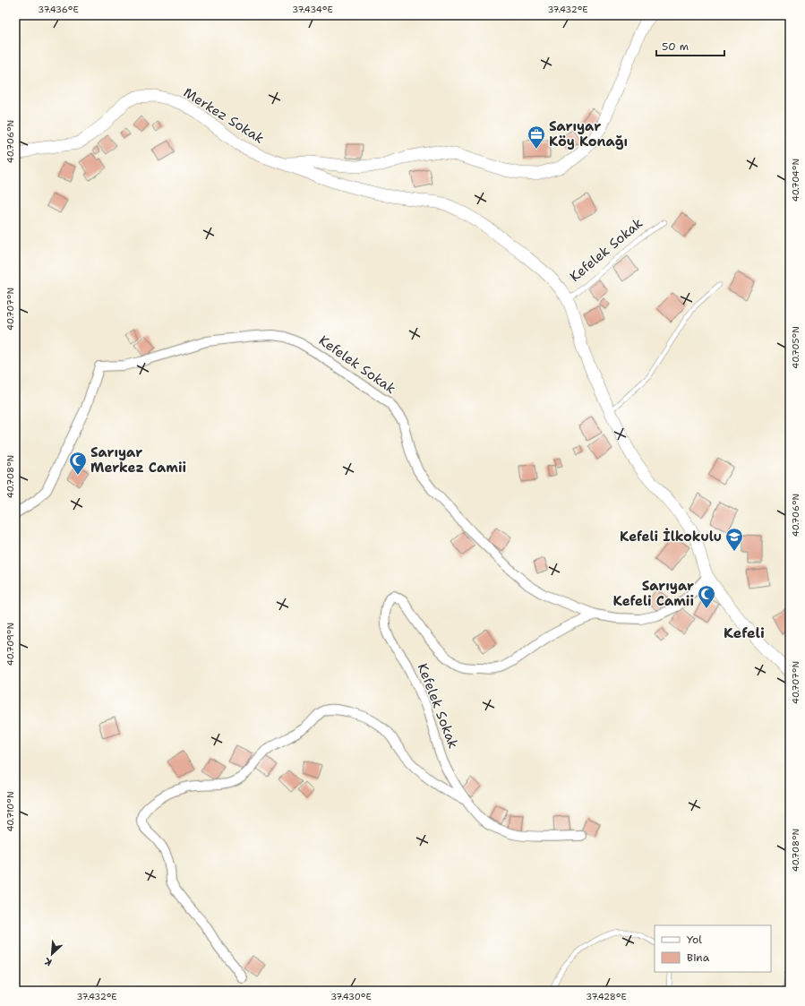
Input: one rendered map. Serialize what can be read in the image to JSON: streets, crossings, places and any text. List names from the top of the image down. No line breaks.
{"streets":{"street":["Merkez Sokak","Kefelek Sokak"]},"crossings":[["Merkez Sokak","Kefelek Sokak"]],"districts":["Kefeli"],"places":{"office":["Sarıyar Köy Konağı"],"mosque":["Sarıyar Merkez Camii","Sarıyar Kefeli Camii"],"school or university":["Kefeli İlkokulu"]},"legend":["Yol","Bina"],"scale_bar":"50 m","north":"bottom left","coordinates":["37.436°E","37.434°E","37.432°E","40.706°N","40.704°N","40.707°N","40.705°N","40.708°N","40.709°N","40.710°N","37.430°E","37.428°E"]}
